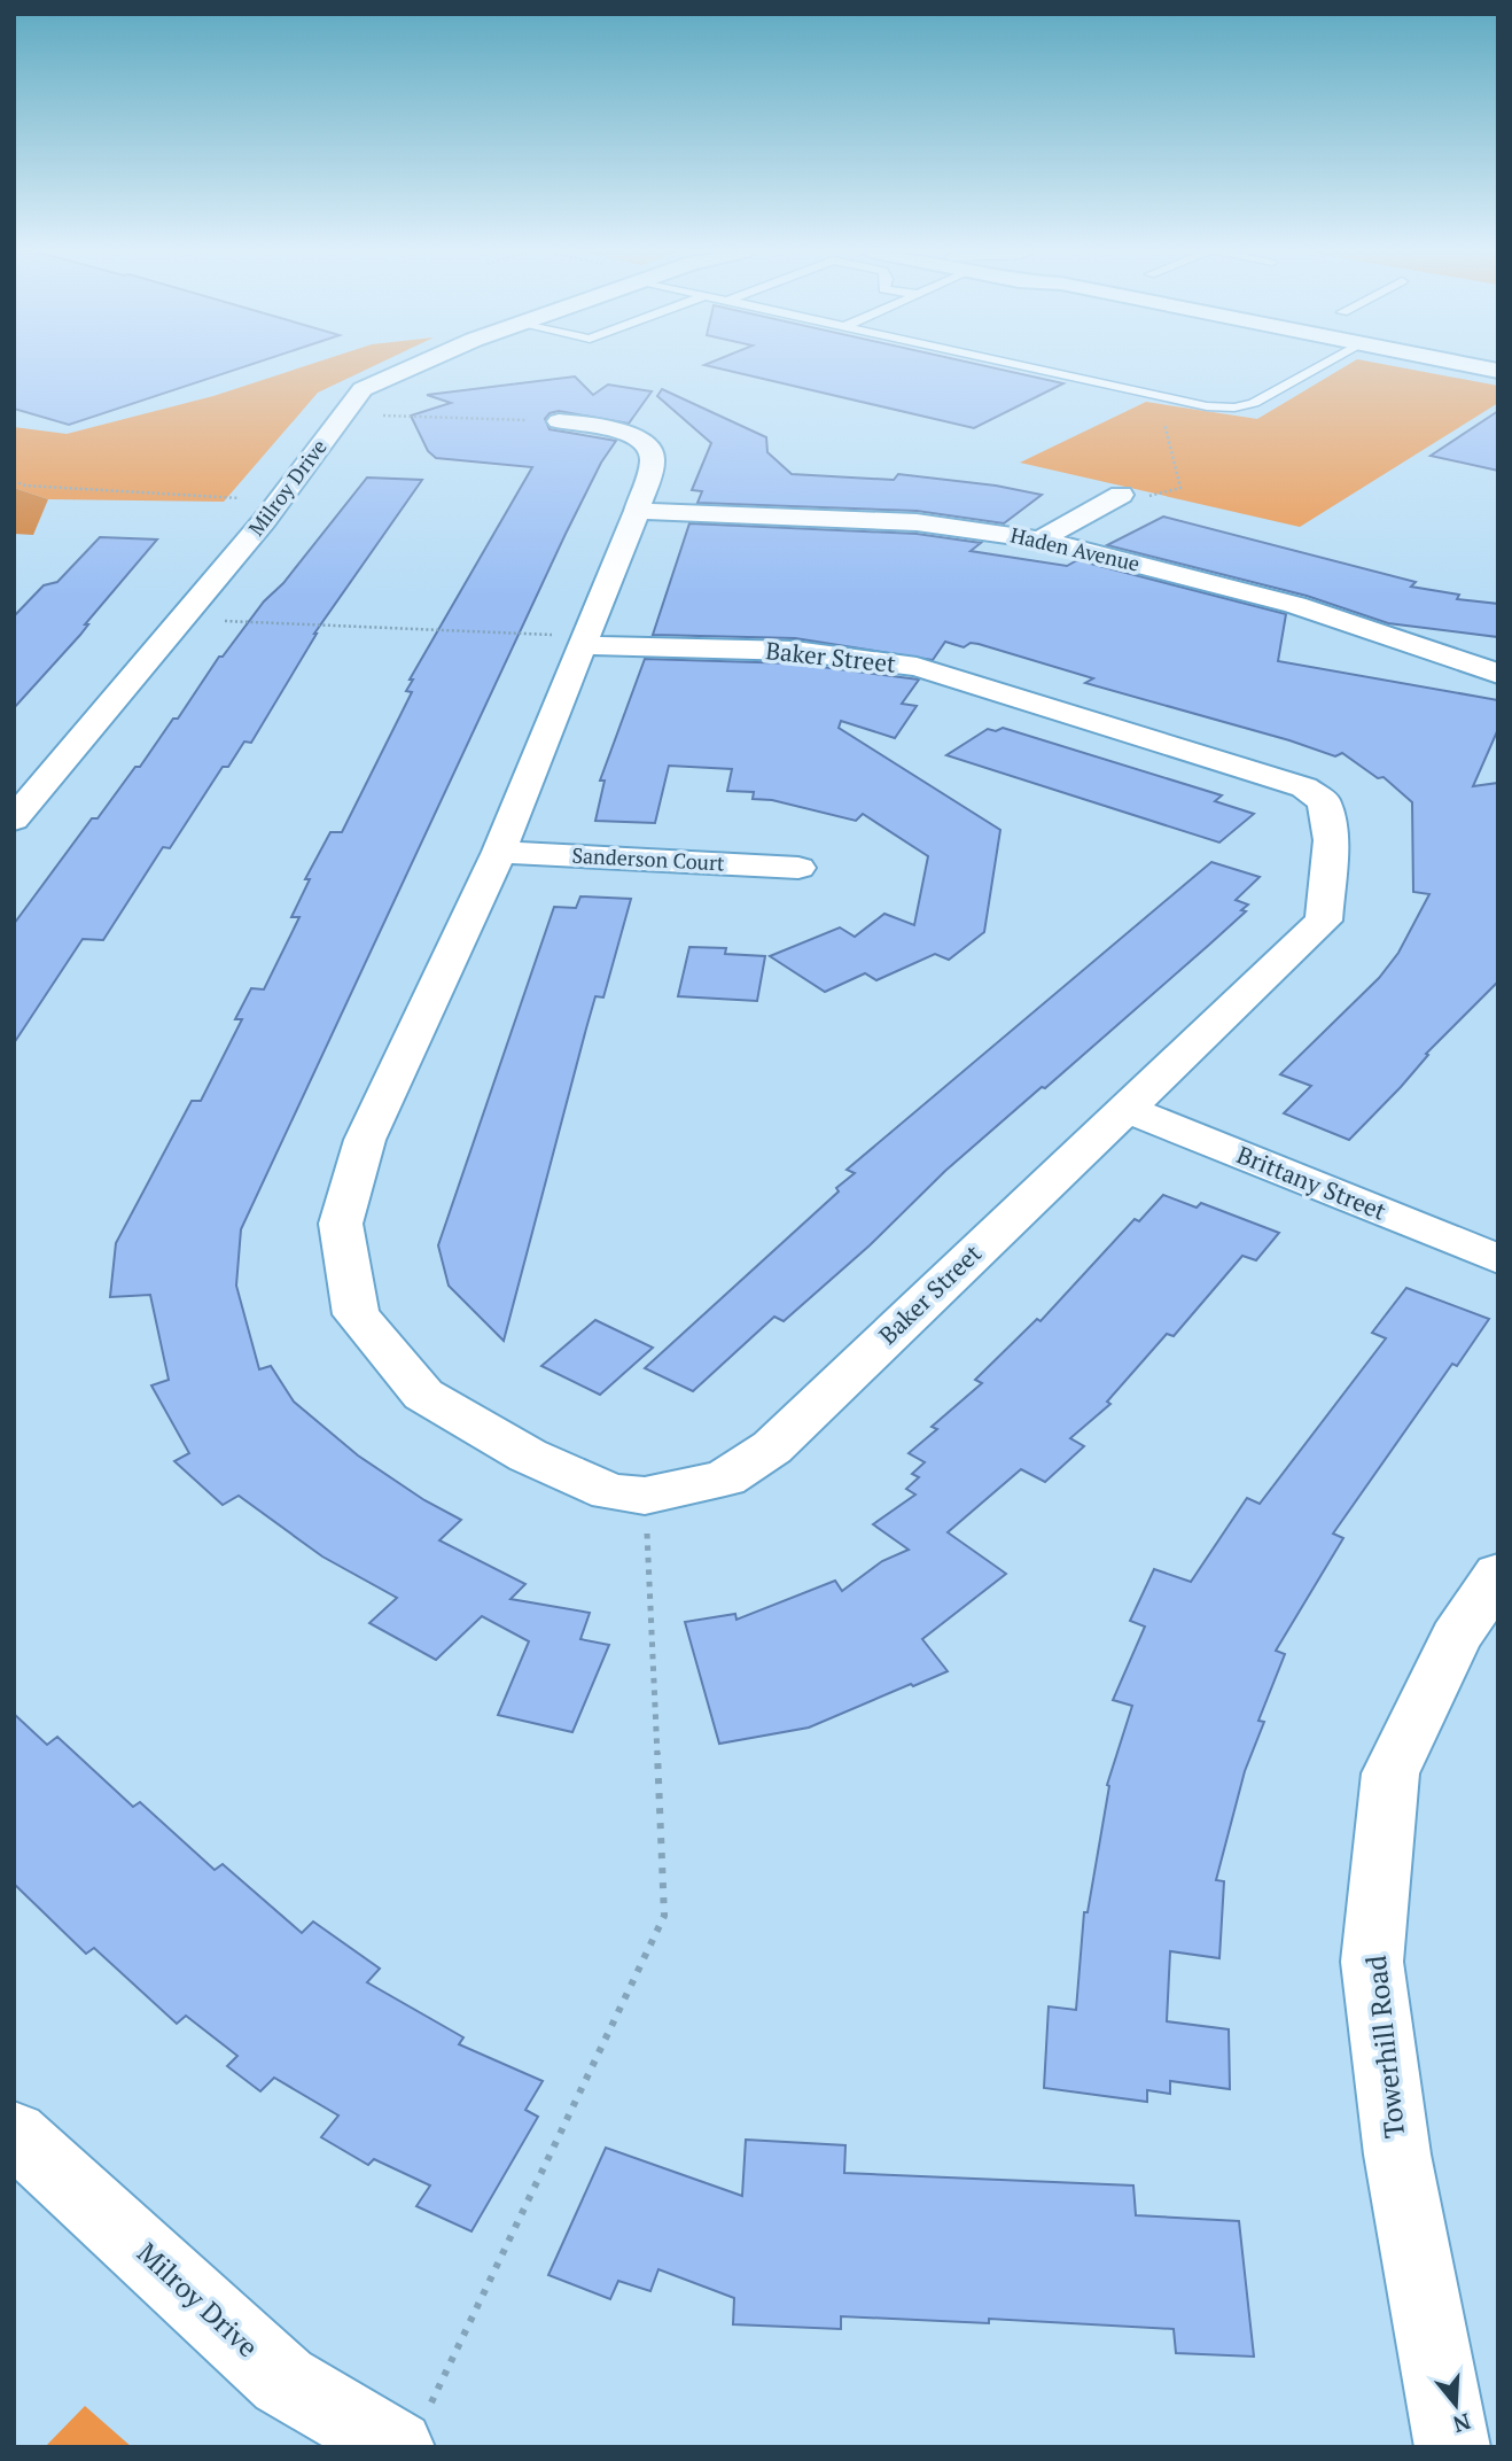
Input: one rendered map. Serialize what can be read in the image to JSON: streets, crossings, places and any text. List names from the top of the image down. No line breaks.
{"streets":{"street":["Milroy Drive","Haden Avenue","Baker Street","Sanderson Court","Brittany Street","Towerhill Road"]},"crossings":[["Haden Avenue","Baker Street"],["Baker Street","Sanderson Court"],["Baker Street","Brittany Street"]],"north":"bottom"}
